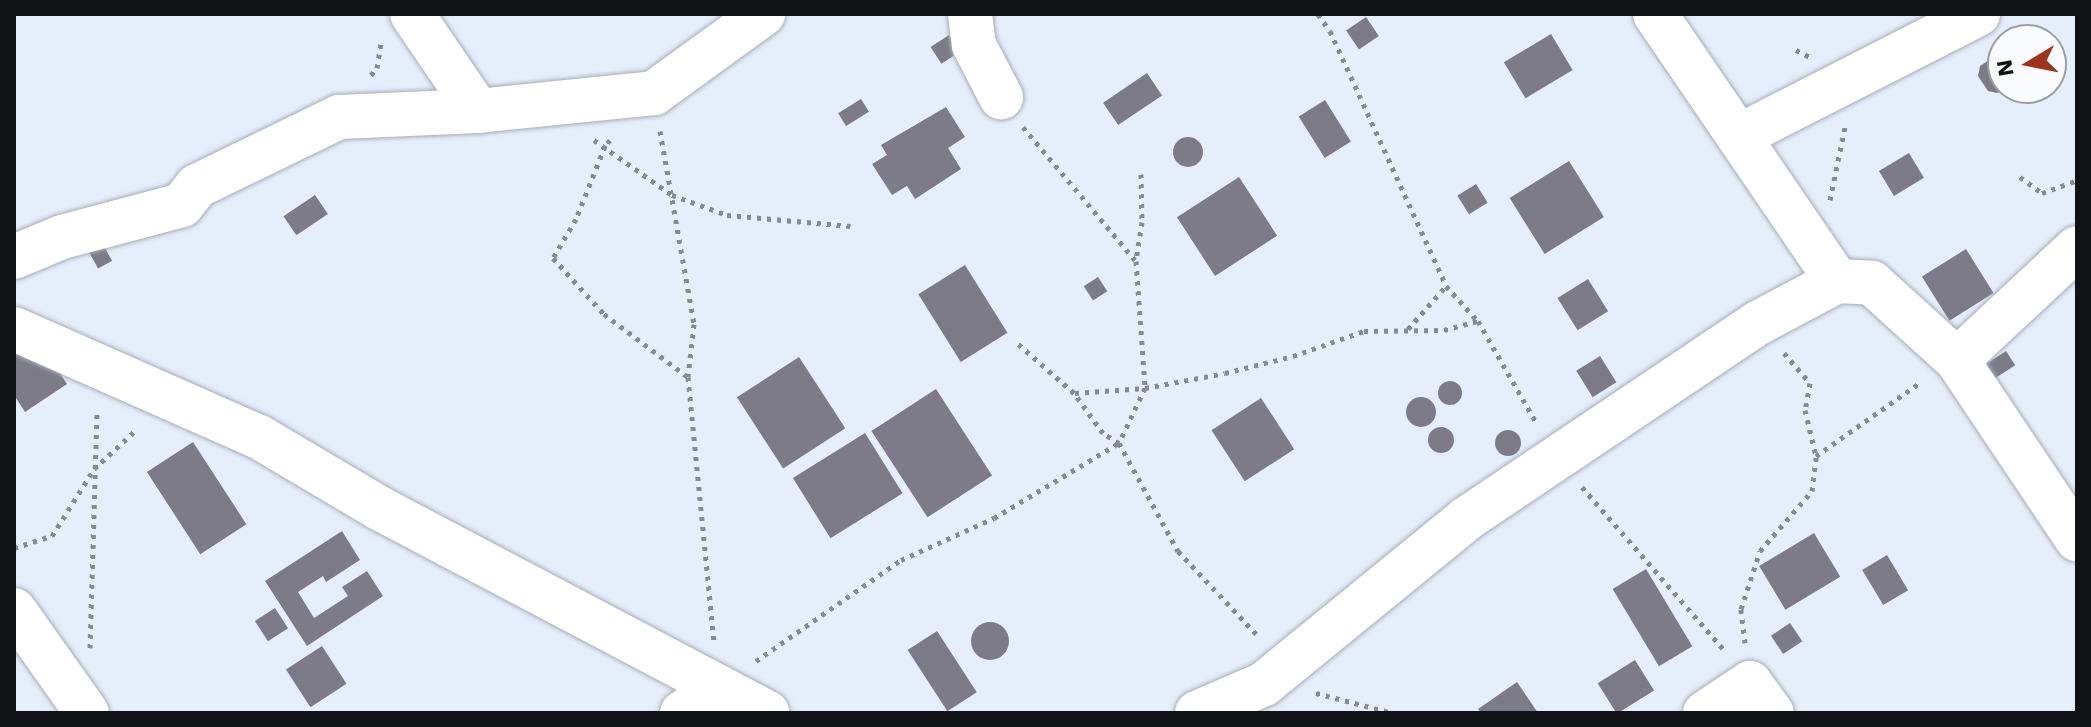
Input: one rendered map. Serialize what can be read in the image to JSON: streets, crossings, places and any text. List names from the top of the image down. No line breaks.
{"north":"left"}
